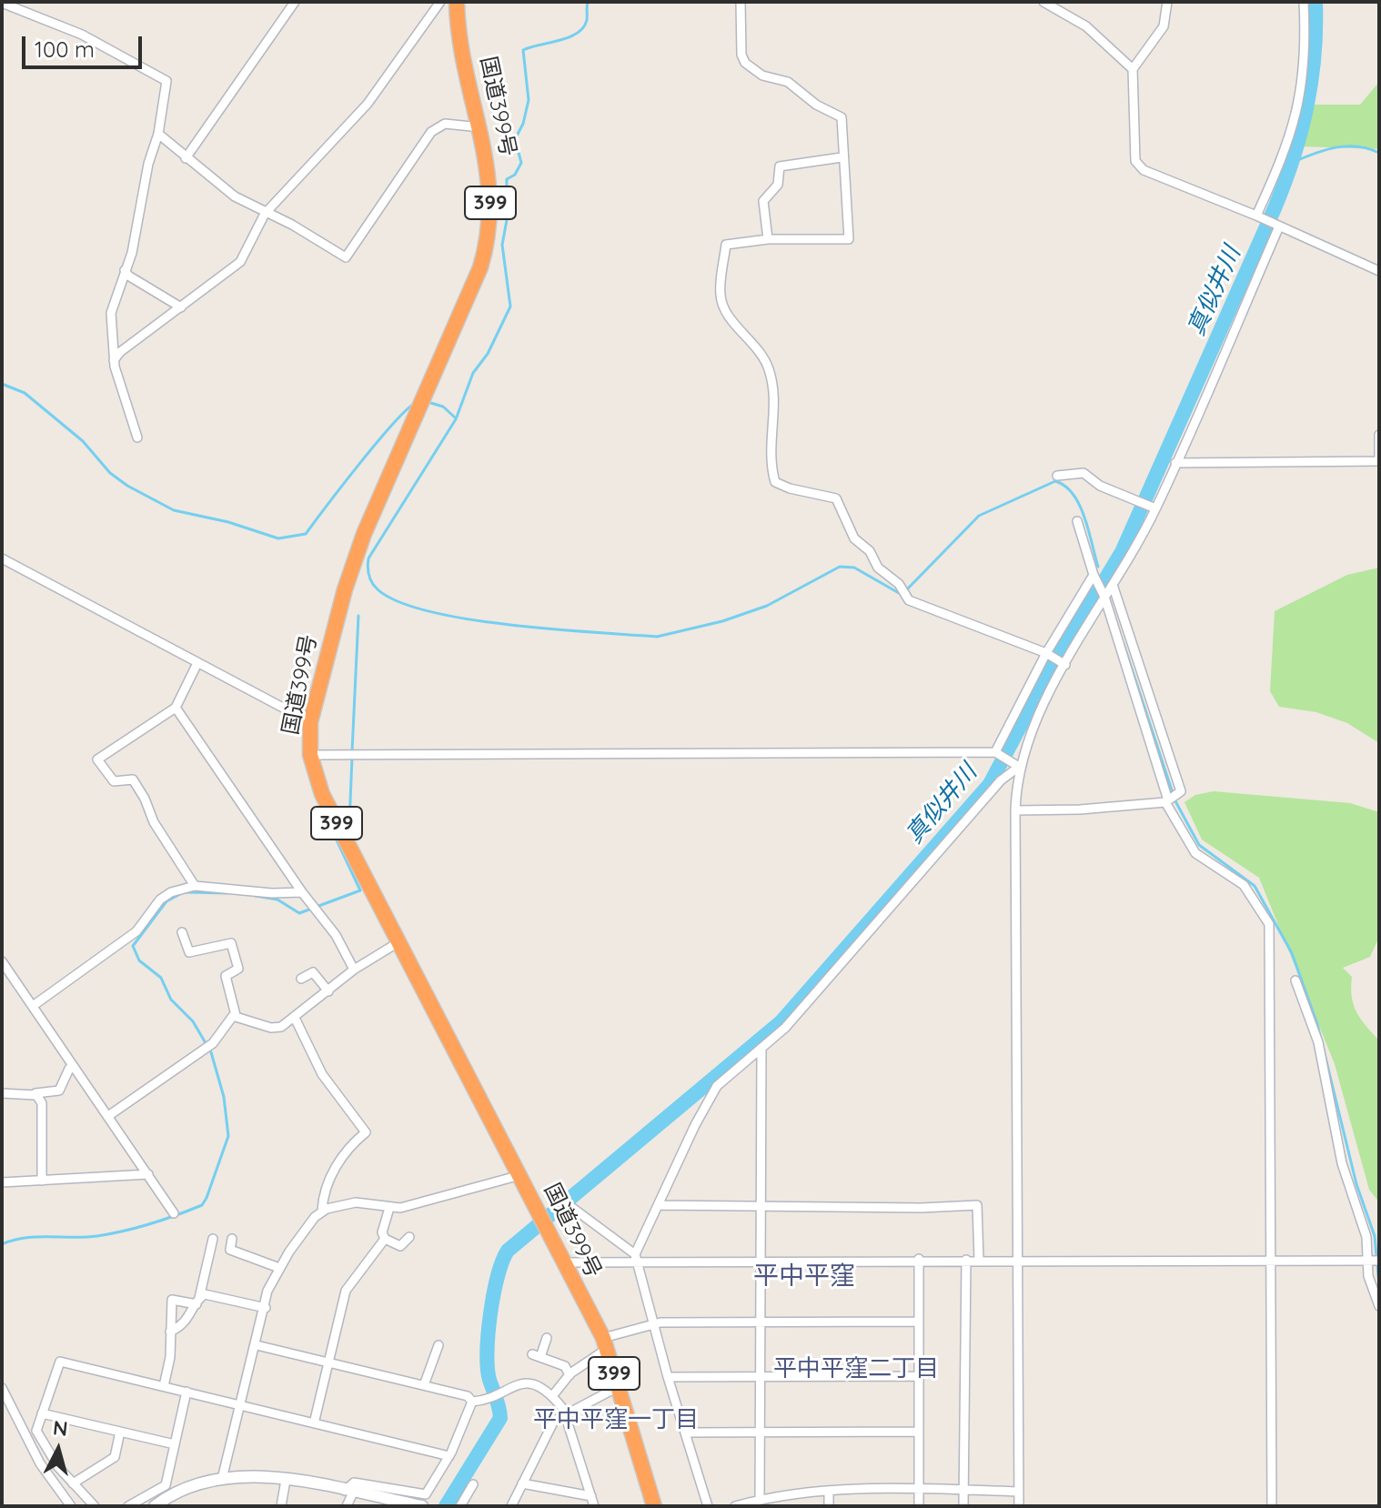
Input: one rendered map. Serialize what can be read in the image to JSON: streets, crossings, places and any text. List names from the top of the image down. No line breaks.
{"streets":{"highway":["国道399号","399"]},"districts":["平中平窪","平中平窪二丁目","平中平窪一丁目"],"water":["真似井川"],"scale_bar":"100 m","north":"top"}
